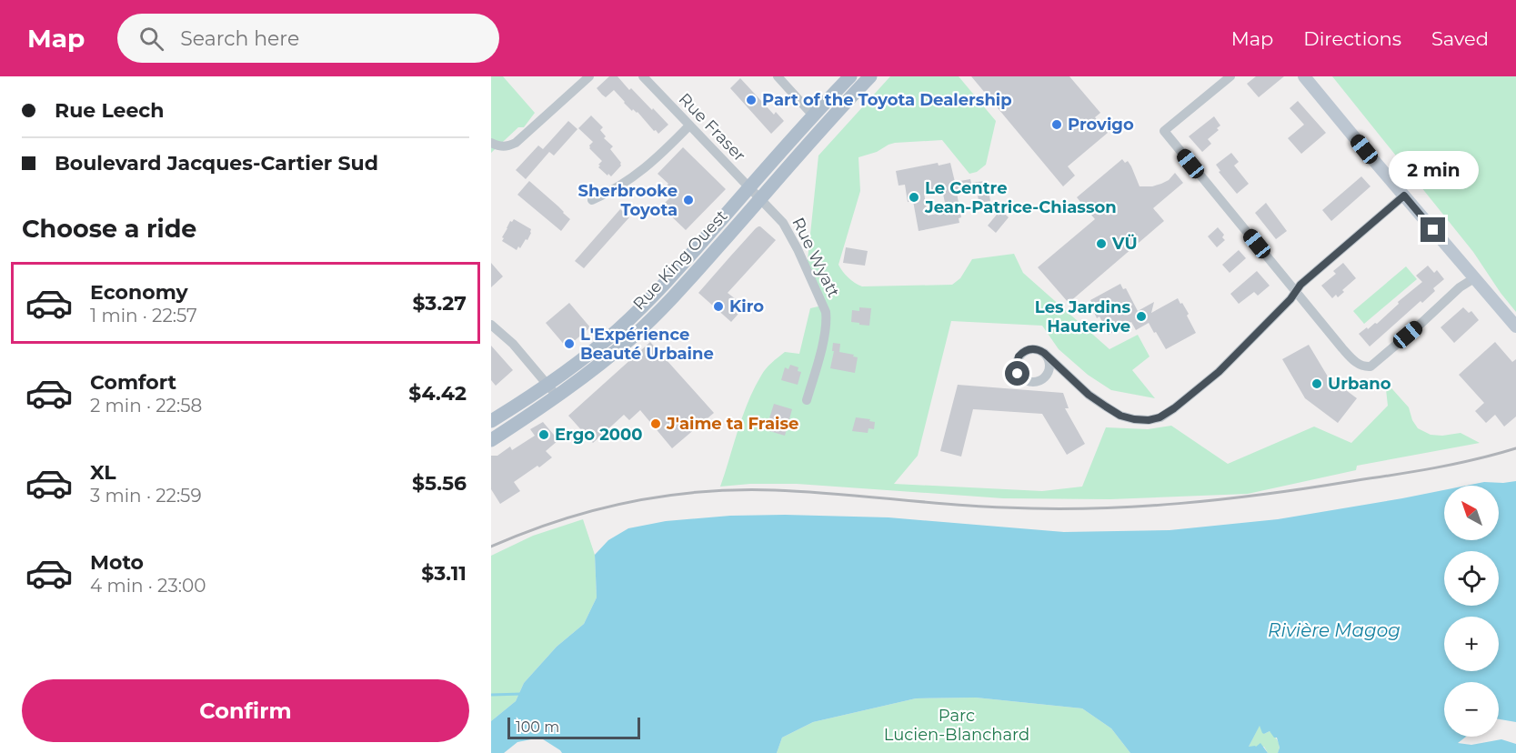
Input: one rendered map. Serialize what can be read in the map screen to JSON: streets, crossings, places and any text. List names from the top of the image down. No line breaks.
{"streets":{"main road":["Rue King Ouest"],"street":["Rue Fraser","Rue Wyatt"]},"crossings":[["Rue Fraser","Rue Wyatt"],["Rue Fraser","Rue King Ouest"],["Rue Wyatt","Rue King Ouest"]],"water":["Rivière Magog"],"parks":["Parc Lucien-Blanchard"],"places":["Part of the Toyota Dealership","Provigo","Le Centre Jean-Patrice-Chiasson","Sherbrooke Toyota","VÜ","Kiro","Les Jardins Hauterive","L'Expérience Beauté Urbaine","Urbano","J'aime ta Fraise","Ergo 2000"],"scale_bar":"100 m","north":"top left","page":{"header":"Map","search":"Search here","nav":["Map","Directions","Saved"],"banner":["Rue Leech","Boulevard Jacques-Cartier Sud"],"bubble":"2 min","heading":"Choose a ride","list":[{"name":"Economy","note":"1 min · 22:57","value":"$3.27"},{"name":"Comfort","note":"2 min · 22:58","value":"$4.42"},{"name":"XL","note":"3 min · 22:59","value":"$5.56"},{"name":"Moto","note":"4 min · 23:00","value":"$3.11"}],"map_buttons":["+","−"],"buttons":"Confirm","scale":"100 m"}}
